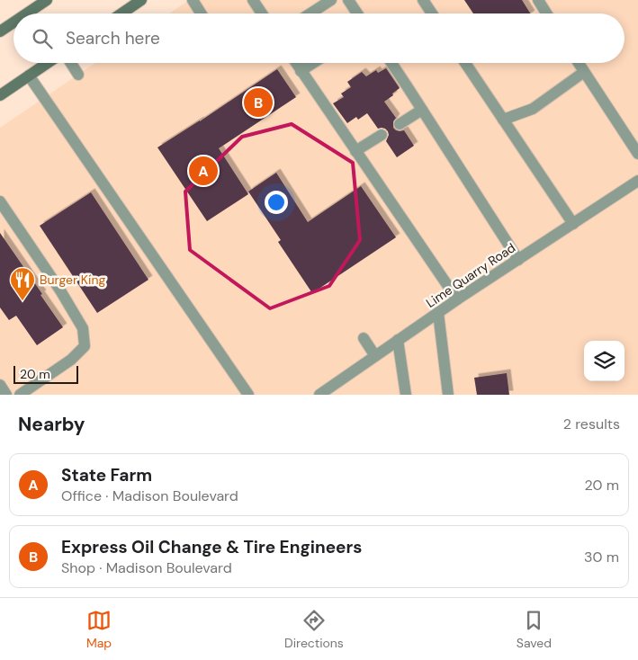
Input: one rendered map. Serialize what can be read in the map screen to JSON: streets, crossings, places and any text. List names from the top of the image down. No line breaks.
{"streets":{"street":["Lime Quarry Road"]},"places":{"restaurant":["Burger King"]},"scale_bar":"20 m","page":{"search":"Search here","pins":["B","A"],"scale":"20 m","heading":["Nearby","2 results"],"list":[{"mark":"A","name":"State Farm","note":"Office · Madison Boulevard","value":"20 m"},{"mark":"B","name":"Express Oil Change & Tire Engineers","note":"Shop · Madison Boulevard","value":"30 m"}],"nav":["Map","Directions","Saved"]}}
